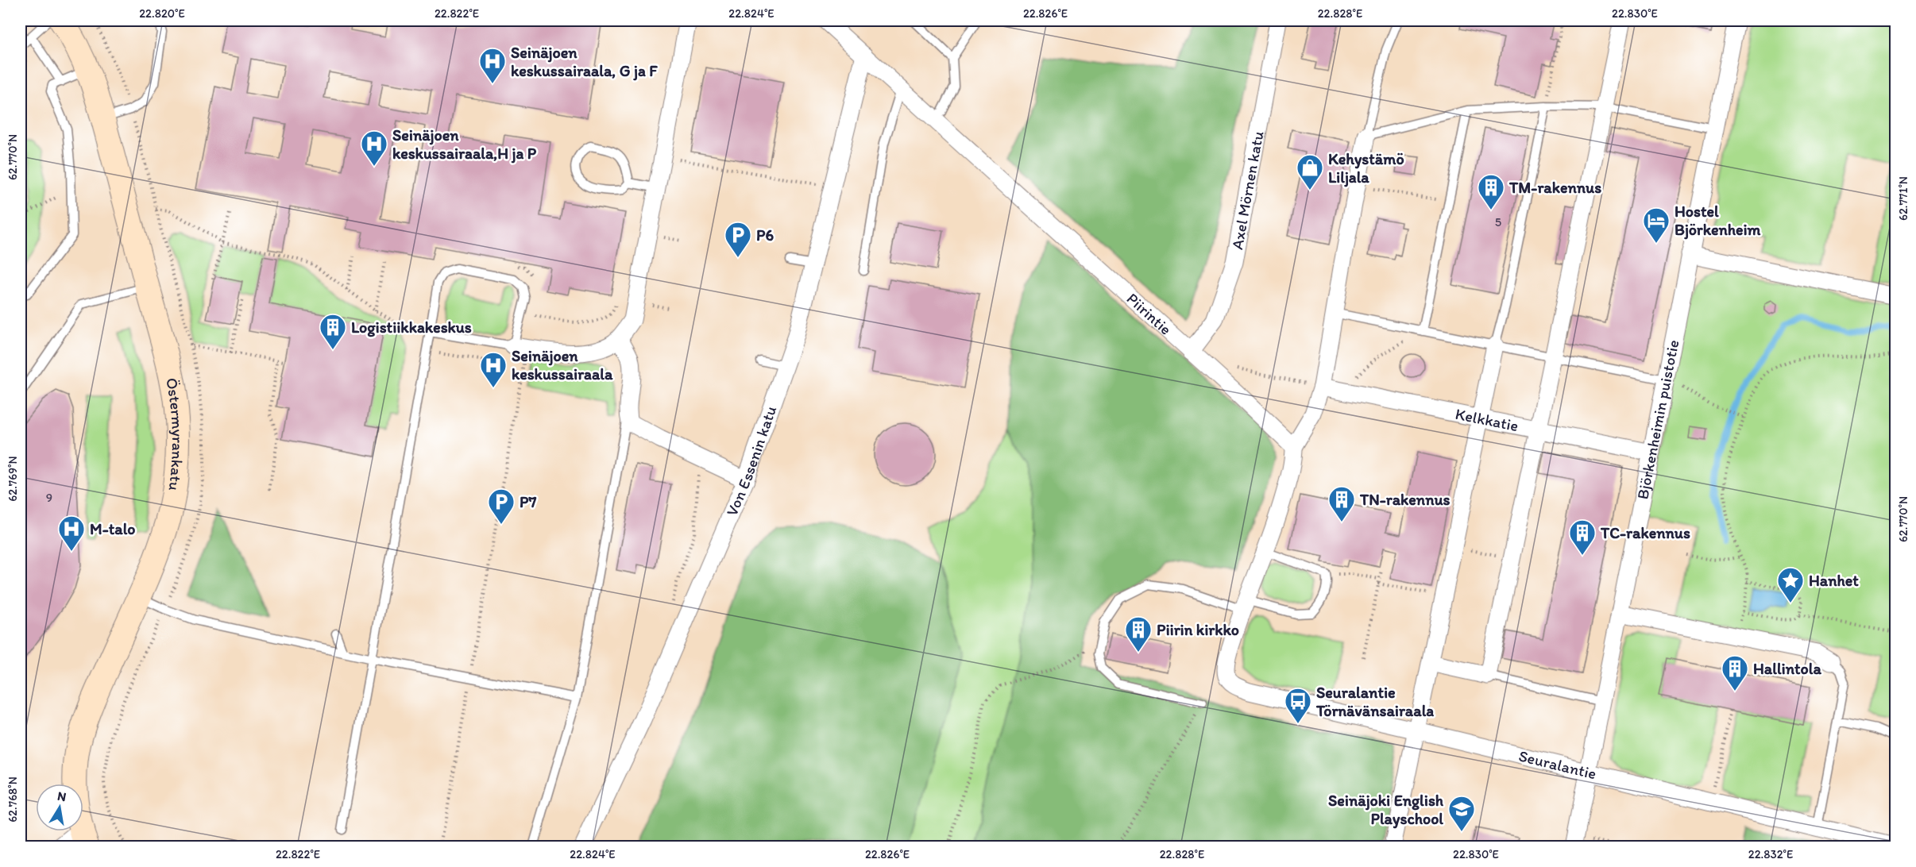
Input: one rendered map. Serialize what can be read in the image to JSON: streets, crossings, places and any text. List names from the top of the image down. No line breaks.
{"streets":{"street":["Axel Mörnen katu","Piirintie","Kelkkatie","Björkenheimin puistotie","Östermyrankatu","Von Essenin katu","Seuralantie"]},"crossings":[["Axel Mörnen katu","Piirintie"],["Piirintie","Von Essenin katu"],["Kelkkatie","Björkenheimin puistotie"],["Björkenheimin puistotie","Seuralantie"]],"places":{"hospital":["Seinäjoen keskussairaala, G ja F","Seinäjoen keskussairaala,H ja P","Seinäjoen keskussairaala","M-talo"],"shop":["Kehystämö Liljala"],"building":["TM-rakennus","Logistiikkakeskus","TN-rakennus","TC-rakennus","Piirin kirkko","Hallintola"],"hotel":["Hostel Björkenheim"],"parking":["P6","P7"],"place":["Hanhet"],"bus stop":["Seuralantie Törnävänsairaala"],"school or university":["Seinäjoki English Playschool"]},"house_numbers":["5","9"],"north":"top","coordinates":["22.820°E","22.822°E","22.824°E","22.826°E","22.828°E","22.830°E","62.770°N","62.771°N","62.769°N","62.768°N","22.832°E"]}
